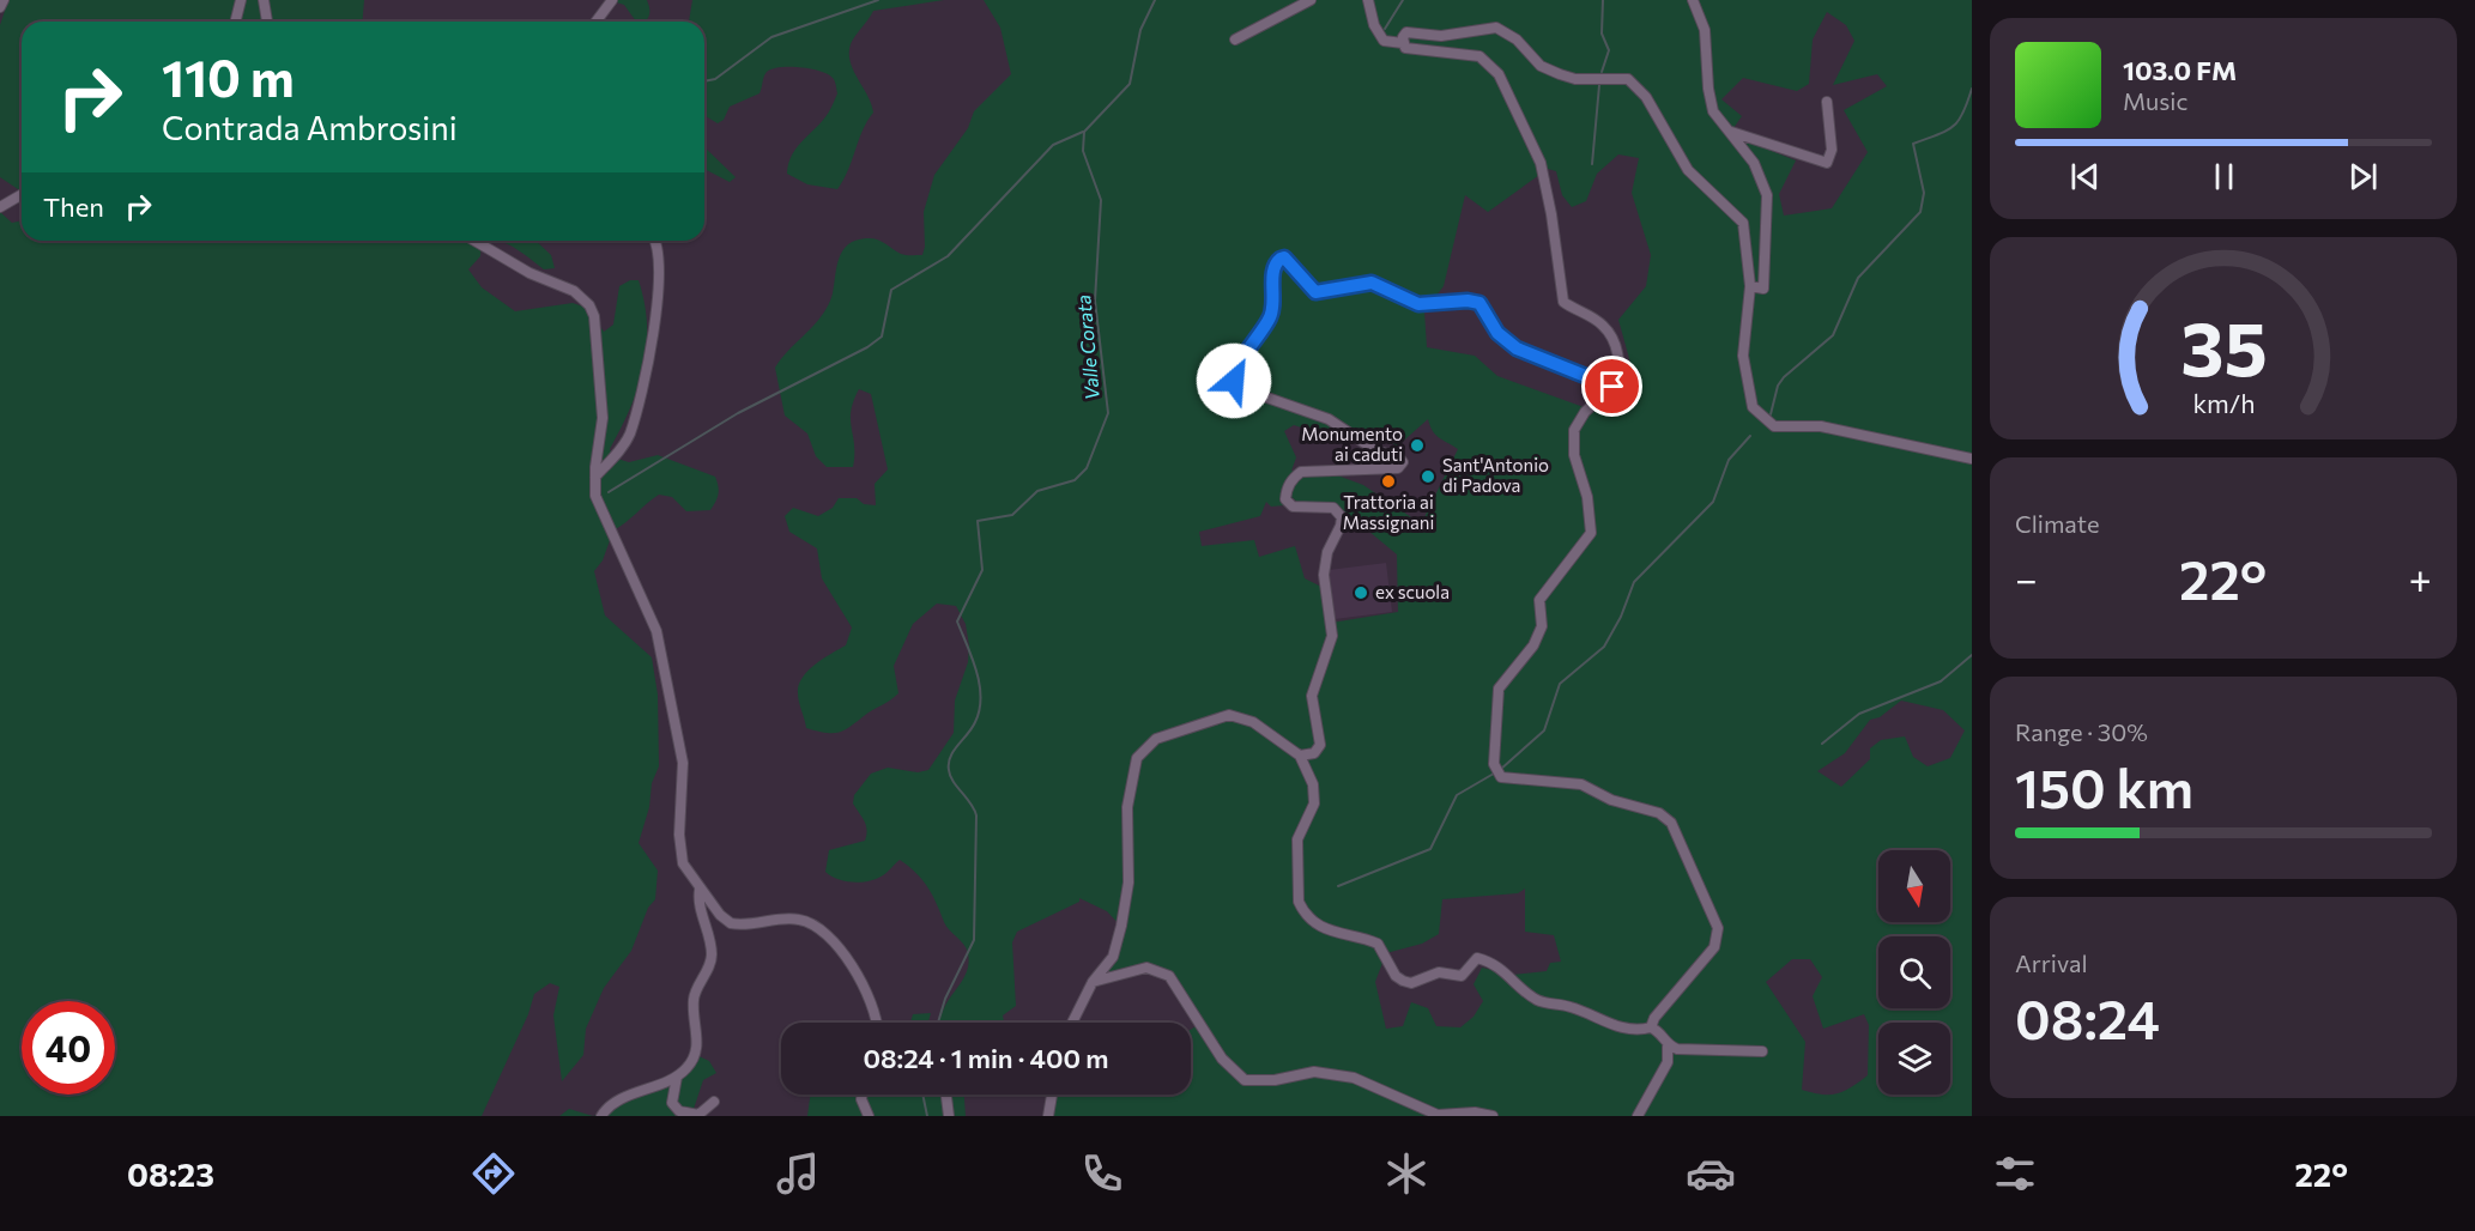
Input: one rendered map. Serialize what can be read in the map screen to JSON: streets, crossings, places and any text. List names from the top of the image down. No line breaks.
{"water":["Valle Corata"],"places":["Monumento ai caduti","Sant'Antonio di Padova","Trattoria ai Massignani","ex scuola"],"north":"bottom","page":{"turn":["110 m","Contrada Ambrosini"],"song":["103.0 FM","Music"],"then":"Then","tile":["Climate",["Range · 30%","150 km"],["Arrival","08:24"]],"heat":["−","22°","+"],"limit":"40","trip":"08:24 · 1 min · 400 m","tabs":["08:23","22°"],"gauge":["35","km/h"]}}
